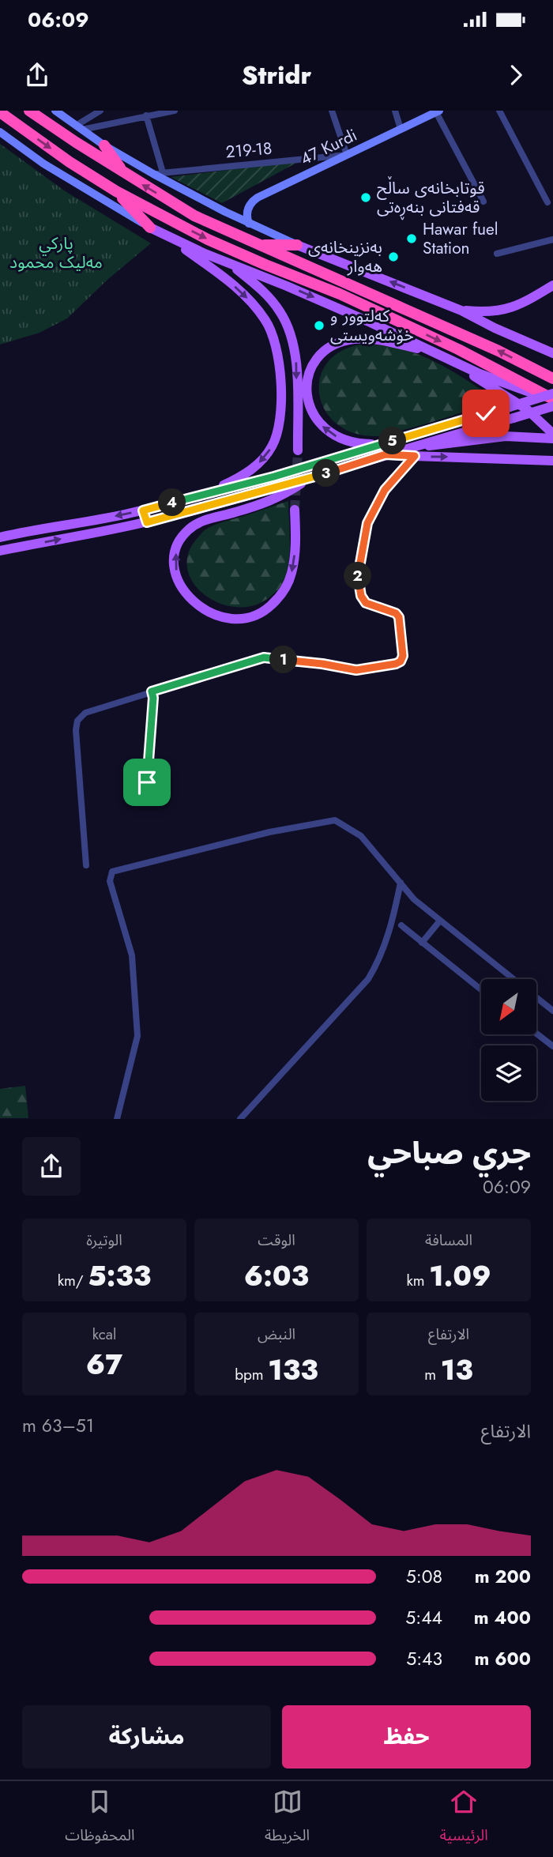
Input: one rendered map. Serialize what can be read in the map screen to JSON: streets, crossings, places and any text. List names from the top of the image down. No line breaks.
{"streets":{"main road":["47 Kurdi"],"street":["219-18"]},"crossings":[["47 Kurdi","219-18"]],"parks":["پارکي مەليک محمود"],"places":["قوتابخانەی ساڵح قەفتانی بنەڕەتی","Hawar fuel Station","بەنزینخانەی ھەوار","کەلتوور و خۆشەویستی"],"north":"bottom left","page":{"status":"06:09","header":"Stridr","pins":["5","3","4","2","1"],"heading":["جري صباحي","06:09"],"stats":[["المسافة","1.09 km"],["الوقت","6:03"],["الوتيرة","5:33 /km"],["الارتفاع","13 m"],["النبض","133 bpm"],["kcal","67"]],"chart":["الارتفاع","51–63 m"],"list":[{"name":"200 m","note":"5:08"},{"name":"400 m","note":"5:44"},{"name":"600 m","note":"5:43"}],"buttons":["حفظ","مشاركة"],"tabs":["الرئيسية","الخريطة","المحفوظات"]}}
